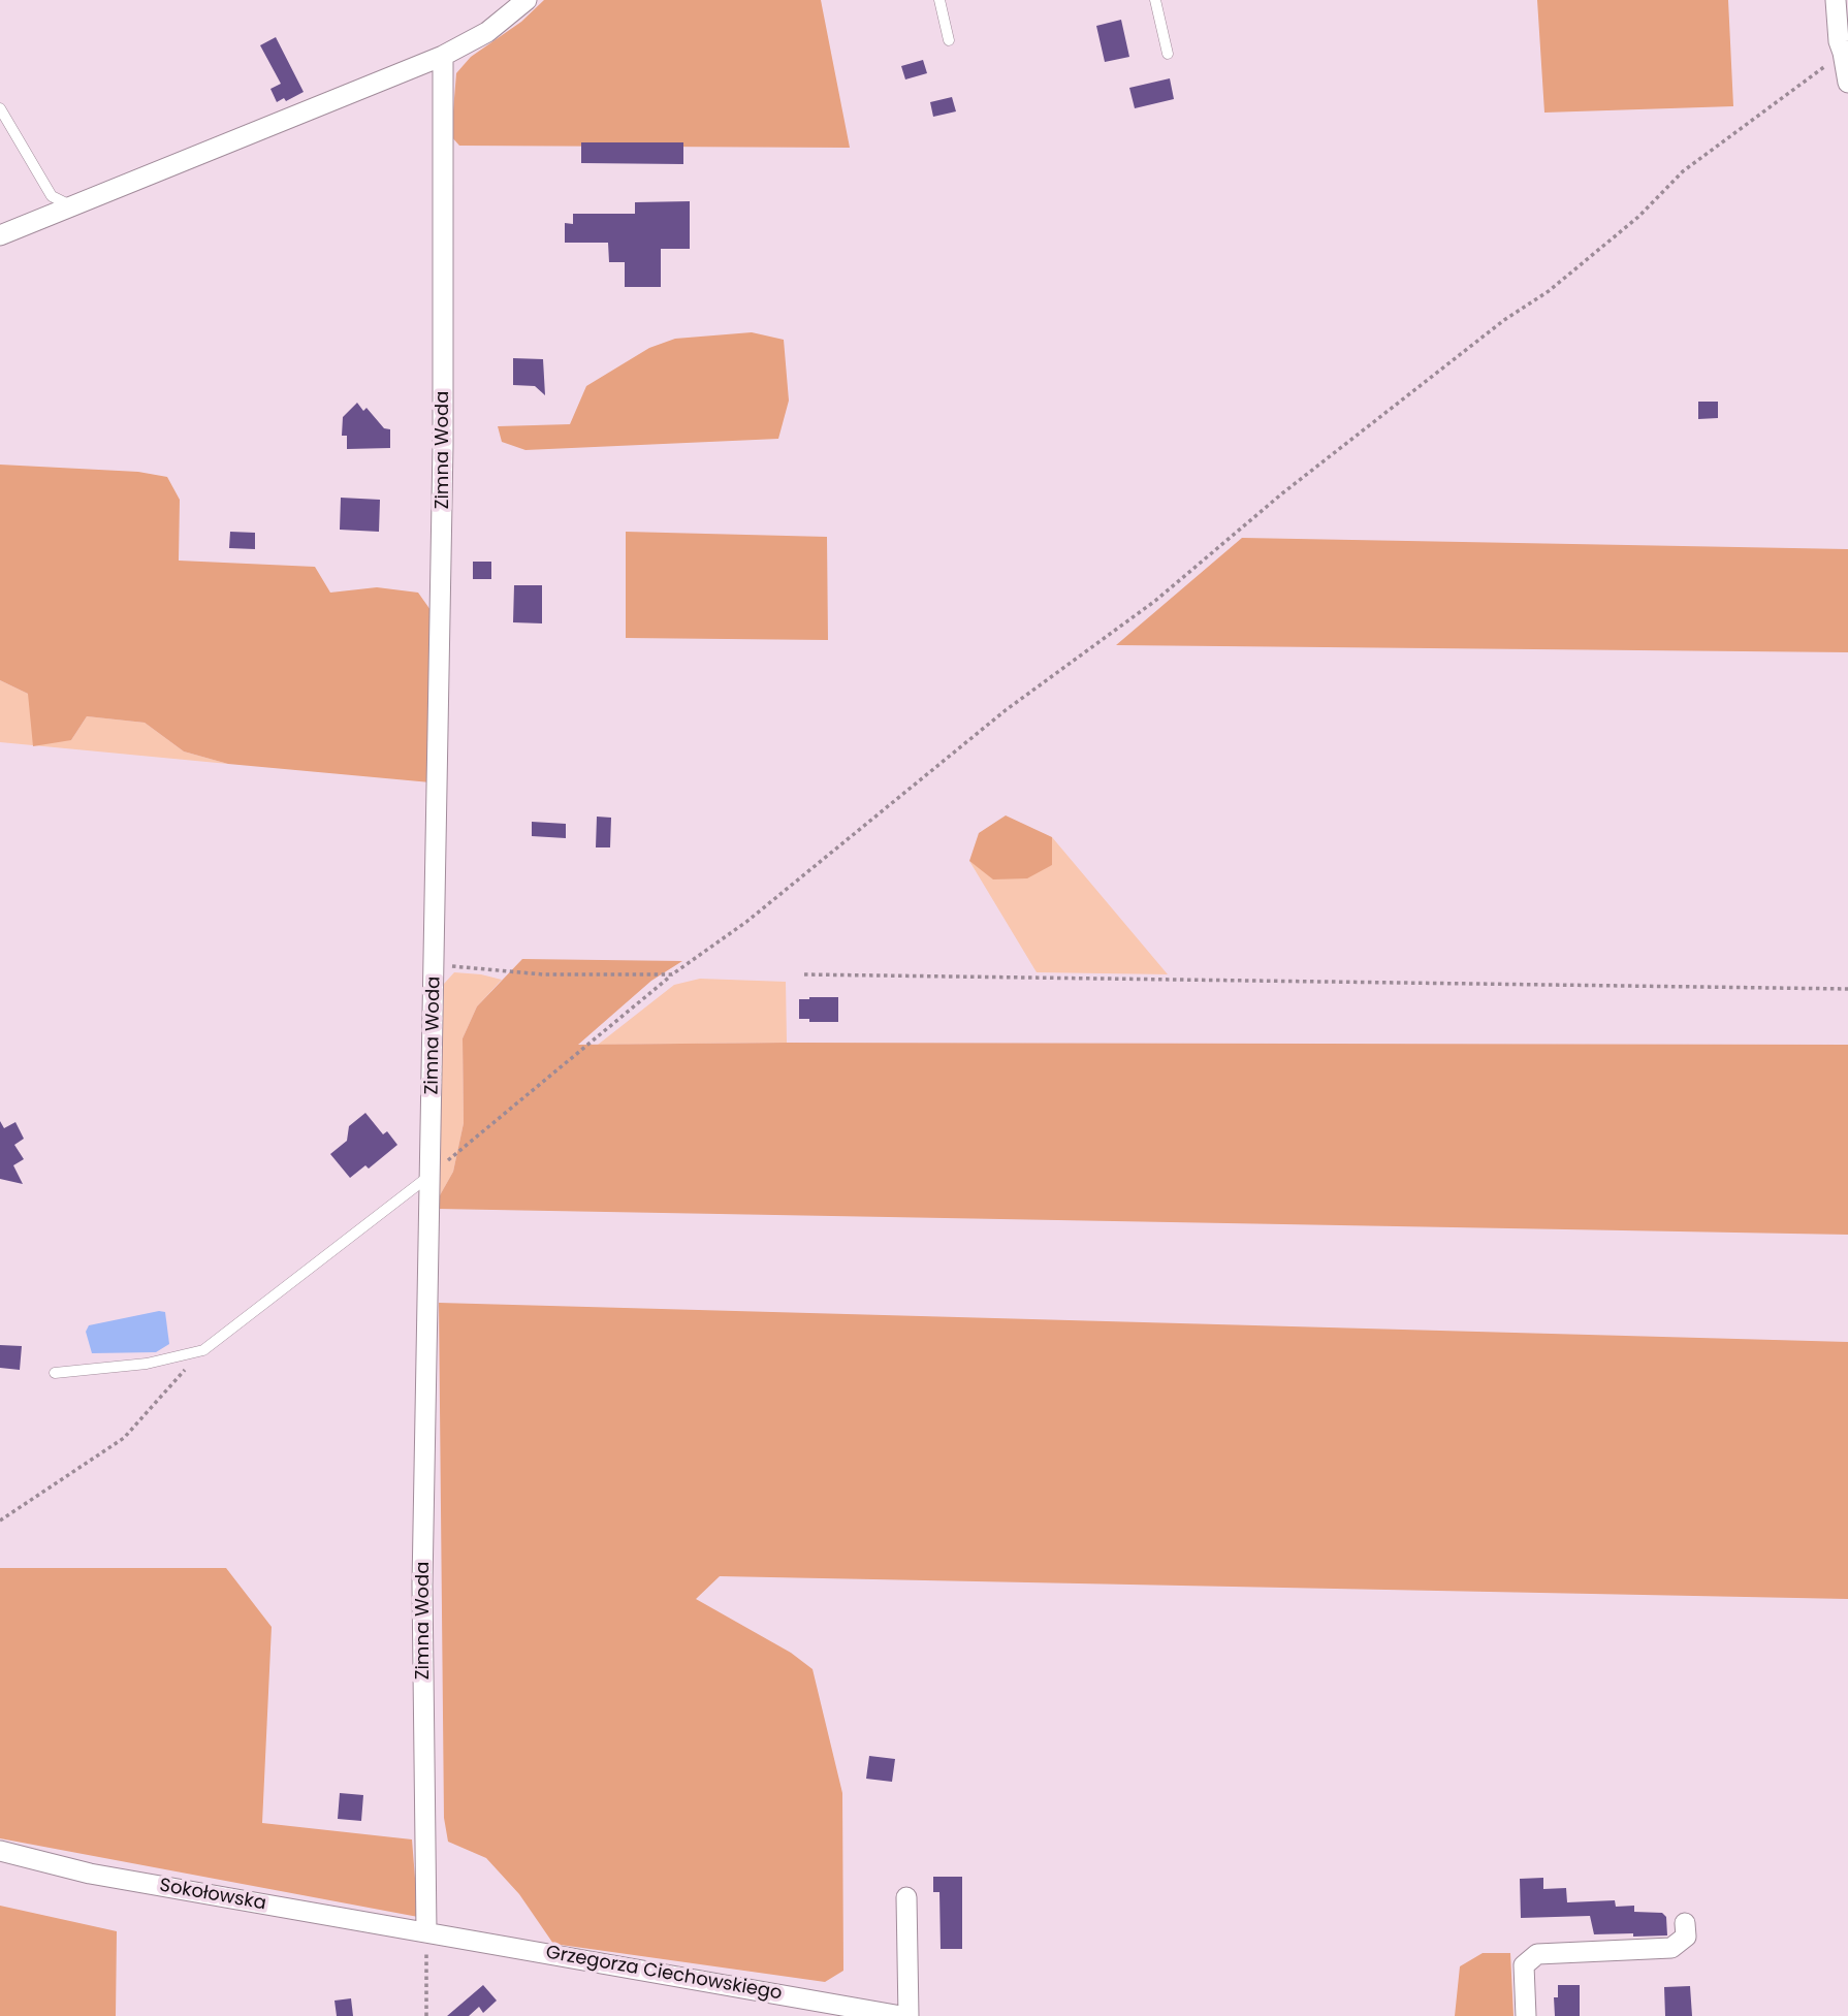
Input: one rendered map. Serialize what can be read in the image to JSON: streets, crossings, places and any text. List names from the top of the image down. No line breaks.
{"streets":{"street":["Zimna Woda","Sokołowska","Grzegorza Ciechowskiego"]},"crossings":[["Zimna Woda","Sokołowska"],["Zimna Woda","Grzegorza Ciechowskiego"],["Sokołowska","Grzegorza Ciechowskiego"]]}
